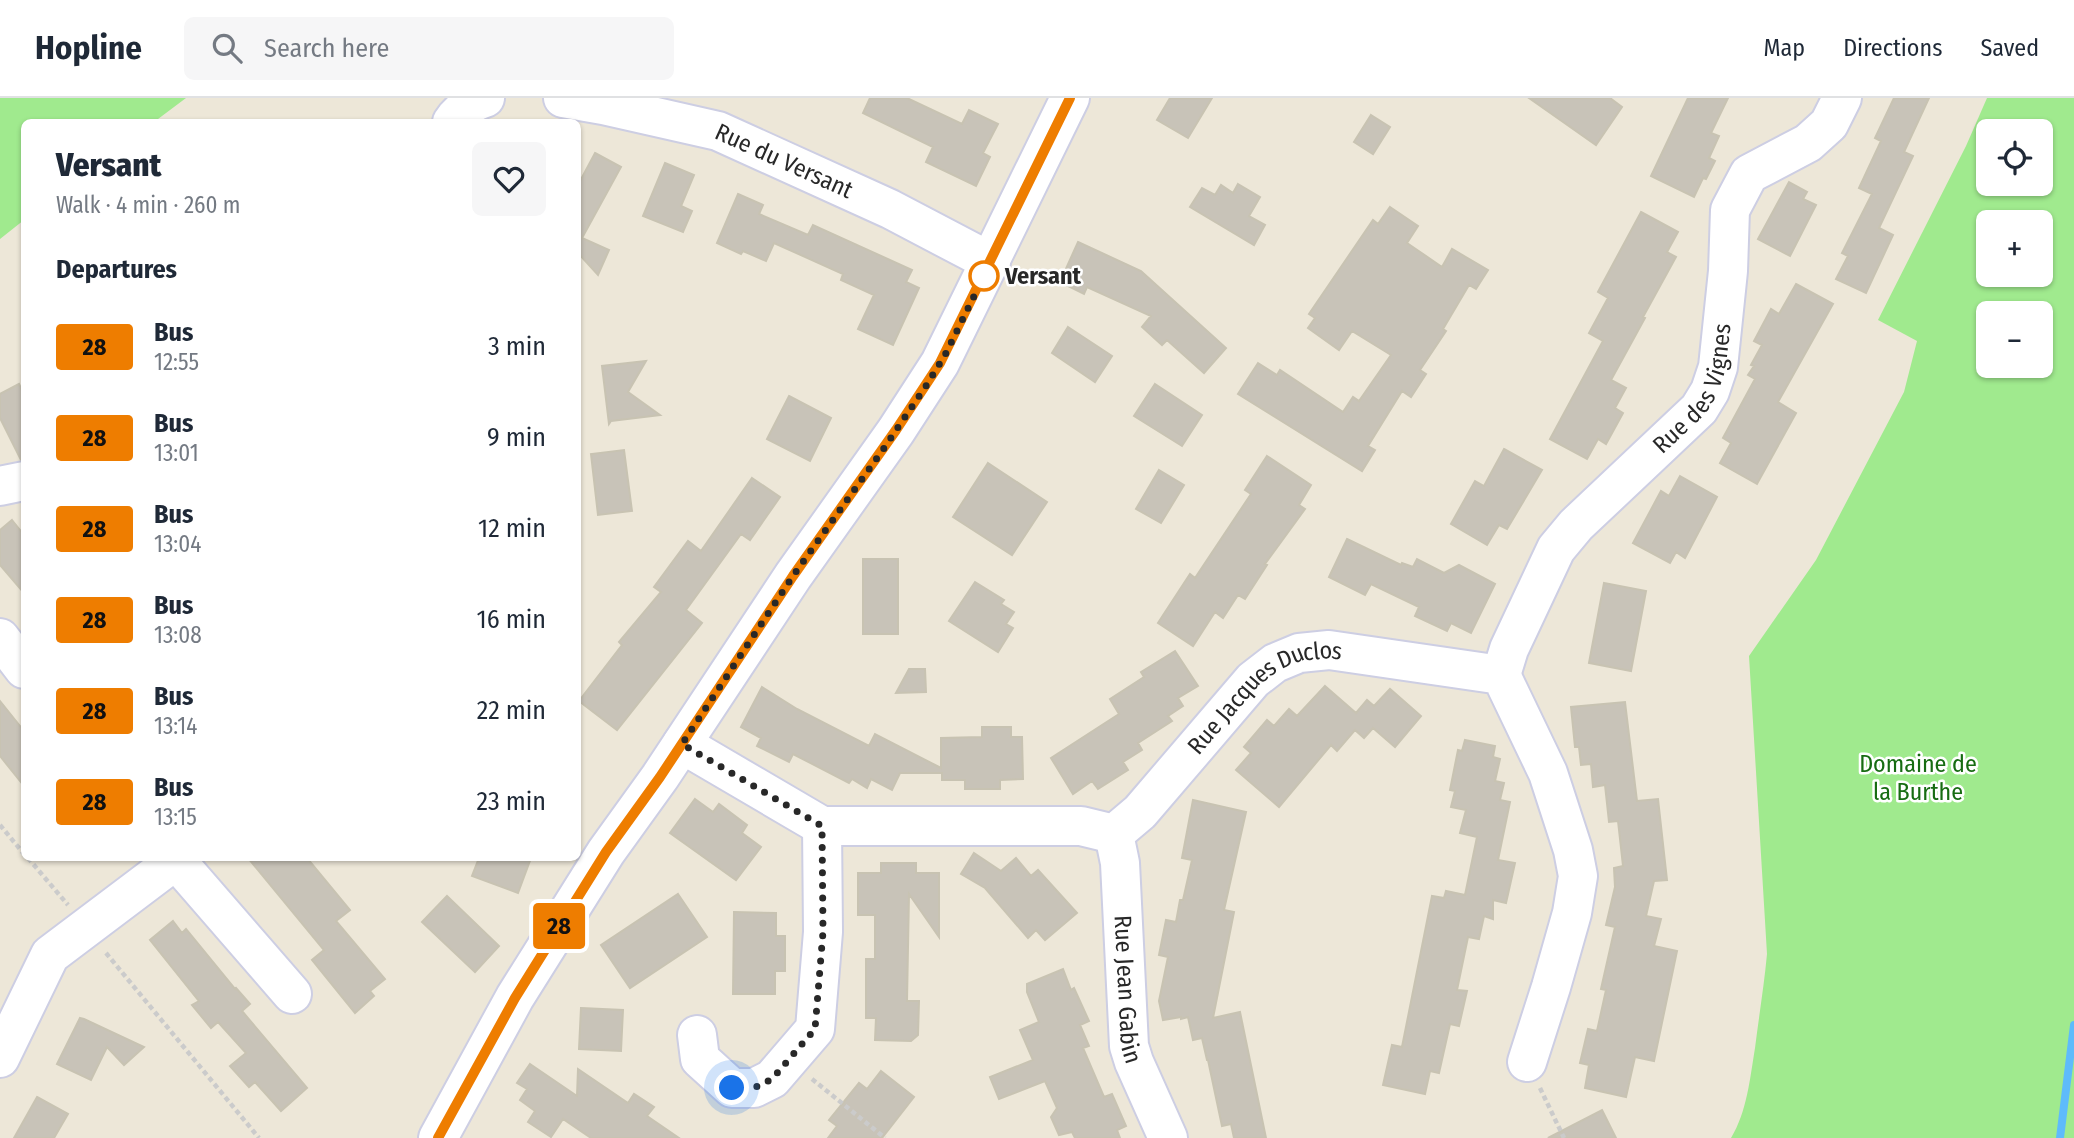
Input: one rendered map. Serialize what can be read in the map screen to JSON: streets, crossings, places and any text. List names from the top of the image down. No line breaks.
{"streets":{"street":["Rue du Versant","Rue des Vignes","Rue Jacques Duclos","Rue Jean Gabin"]},"crossings":[["Rue des Vignes","Rue Jacques Duclos"],["Rue Jacques Duclos","Rue Jean Gabin"]],"parks":["Domaine de la Burthe"],"places":["Versant"],"lines":["bus line 28"],"page":{"header":"Hopline","search":"Search here","nav":["Map","Directions","Saved"],"on_map":"28","map_buttons":["+","−"],"heading":[["Versant","Walk · 4 min · 260 m"],"Departures"],"list":[{"mark":"28","name":"Bus","note":"12:55","value":"3 min"},{"mark":"28","name":"Bus","note":"13:01","value":"9 min"},{"mark":"28","name":"Bus","note":"13:04","value":"12 min"},{"mark":"28","name":"Bus","note":"13:08","value":"16 min"},{"mark":"28","name":"Bus","note":"13:14","value":"22 min"},{"mark":"28","name":"Bus","note":"13:15","value":"23 min"}]}}
